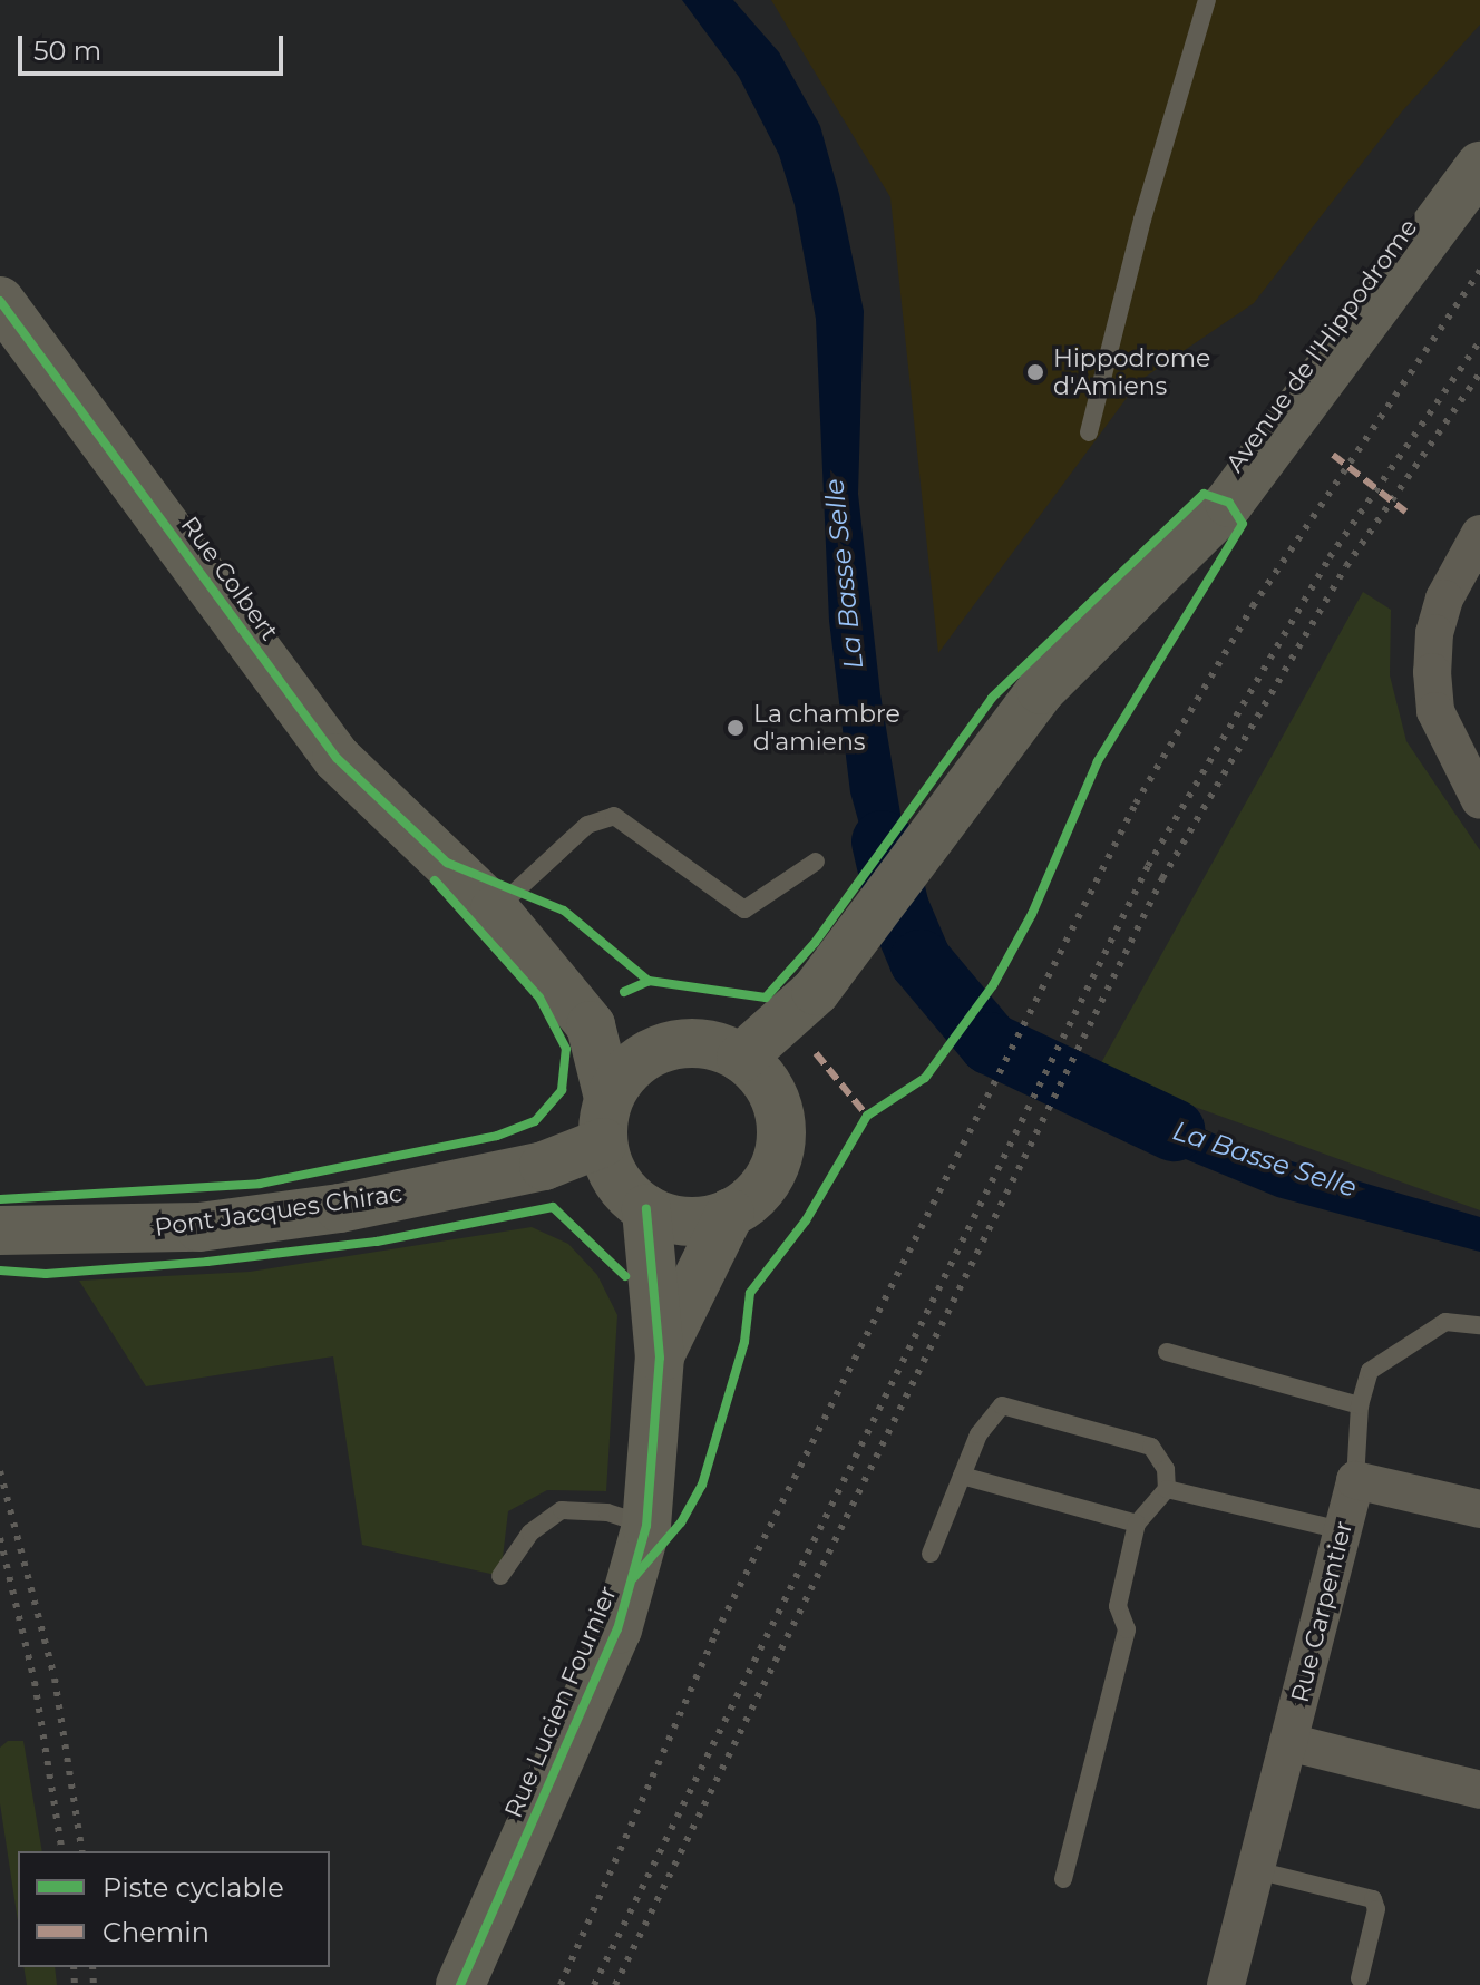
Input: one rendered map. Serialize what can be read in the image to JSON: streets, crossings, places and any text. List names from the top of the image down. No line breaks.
{"streets":{"main road":["Avenue de l'Hippodrome","Rue Colbert","Pont Jacques Chirac","Rue Lucien Fournier"],"street":["Rue Carpentier"]},"crossings":[["Avenue de l'Hippodrome","Rue Colbert"],["Avenue de l'Hippodrome","Pont Jacques Chirac"],["Avenue de l'Hippodrome","Rue Lucien Fournier"],["Rue Colbert","Pont Jacques Chirac"],["Rue Colbert","Rue Lucien Fournier"],["Pont Jacques Chirac","Rue Lucien Fournier"]],"water":["La Basse Selle"],"places":["Hippodrome d'Amiens","La chambre d'amiens"],"legend":["Piste cyclable","Chemin"],"scale_bar":"50 m"}
